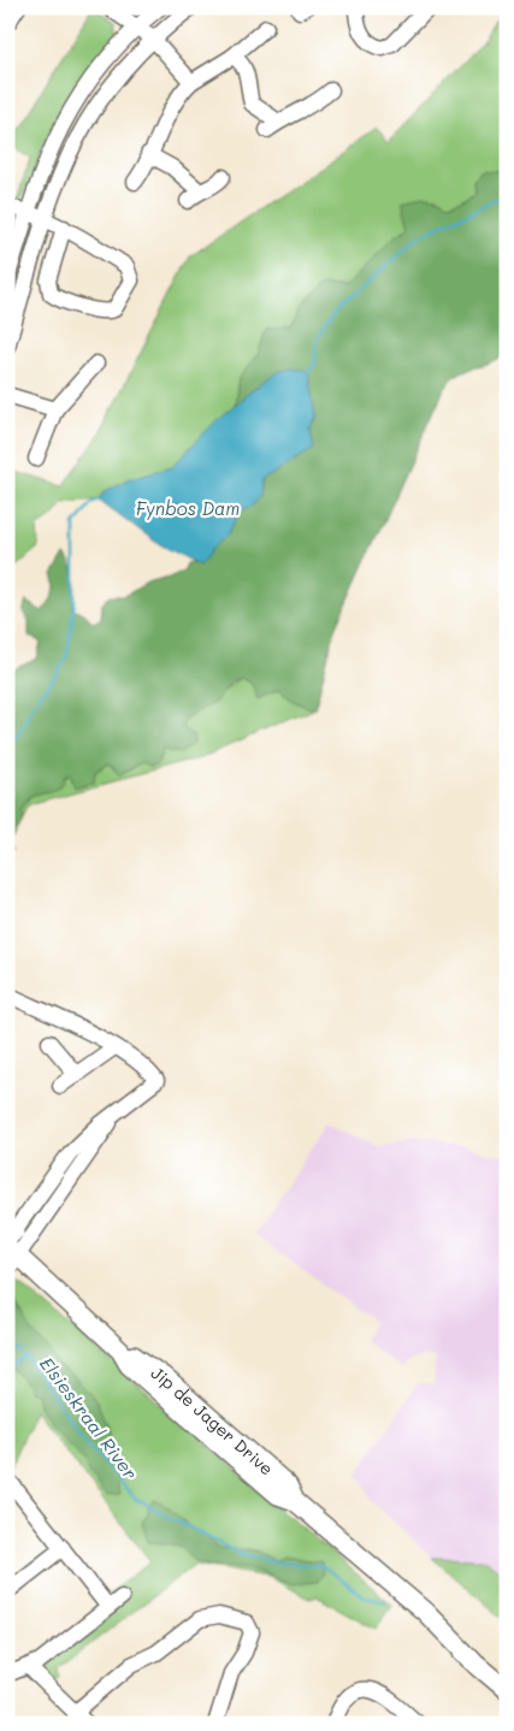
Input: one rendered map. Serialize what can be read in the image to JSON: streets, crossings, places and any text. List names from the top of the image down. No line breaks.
{"streets":{"main road":["Jip de Jager Drive"]},"water":["Fynbos Dam","Elsieskraal River"]}
